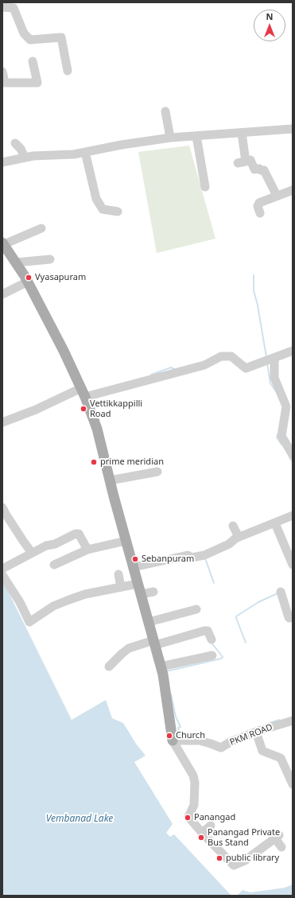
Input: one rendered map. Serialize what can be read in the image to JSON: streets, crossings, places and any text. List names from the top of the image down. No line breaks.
{"streets":{"street":["PKM ROAD"]},"water":["Vembanad Lake"],"places":["Vyasapuram","Vettikkappilli Road","prime meridian","Sebanpuram","Church","Panangad","Panangad Private Bus Stand","public library"],"north":"top"}
